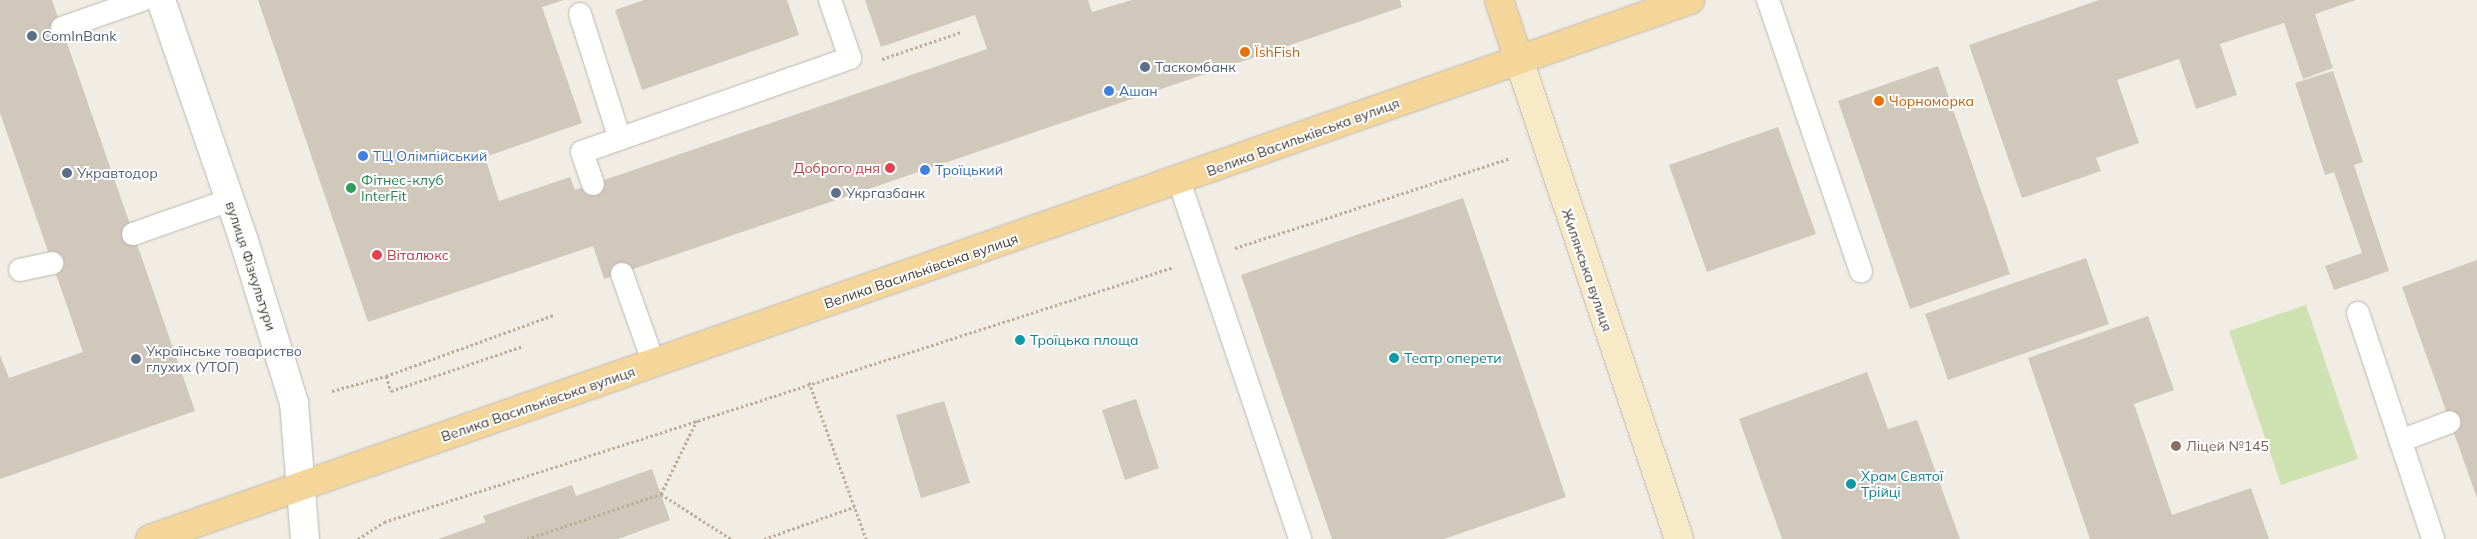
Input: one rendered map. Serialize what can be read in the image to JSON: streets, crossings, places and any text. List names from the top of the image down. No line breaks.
{"streets":{"main road":["Велика Васильківська вулиця","Жилянська вулиця"],"street":["вулиця Фізкультури"]},"crossings":[["Велика Васильківська вулиця","вулиця Фізкультури"],["Велика Васильківська вулиця","Жилянська вулиця"]],"places":["ComInBank","ÏshFish","Таскомбанк","Ашан","Чорноморка","ТЦ Олімпійський","Доброго дня","Троїцький","Укравтодор","Фітнес-клуб InterFit","Укргазбанк","Віталюкс","Троїцька площа","Театр оперети","Українське товариство глухих (УТОГ)","Ліцей №145","Храм Святої Трійці"]}
